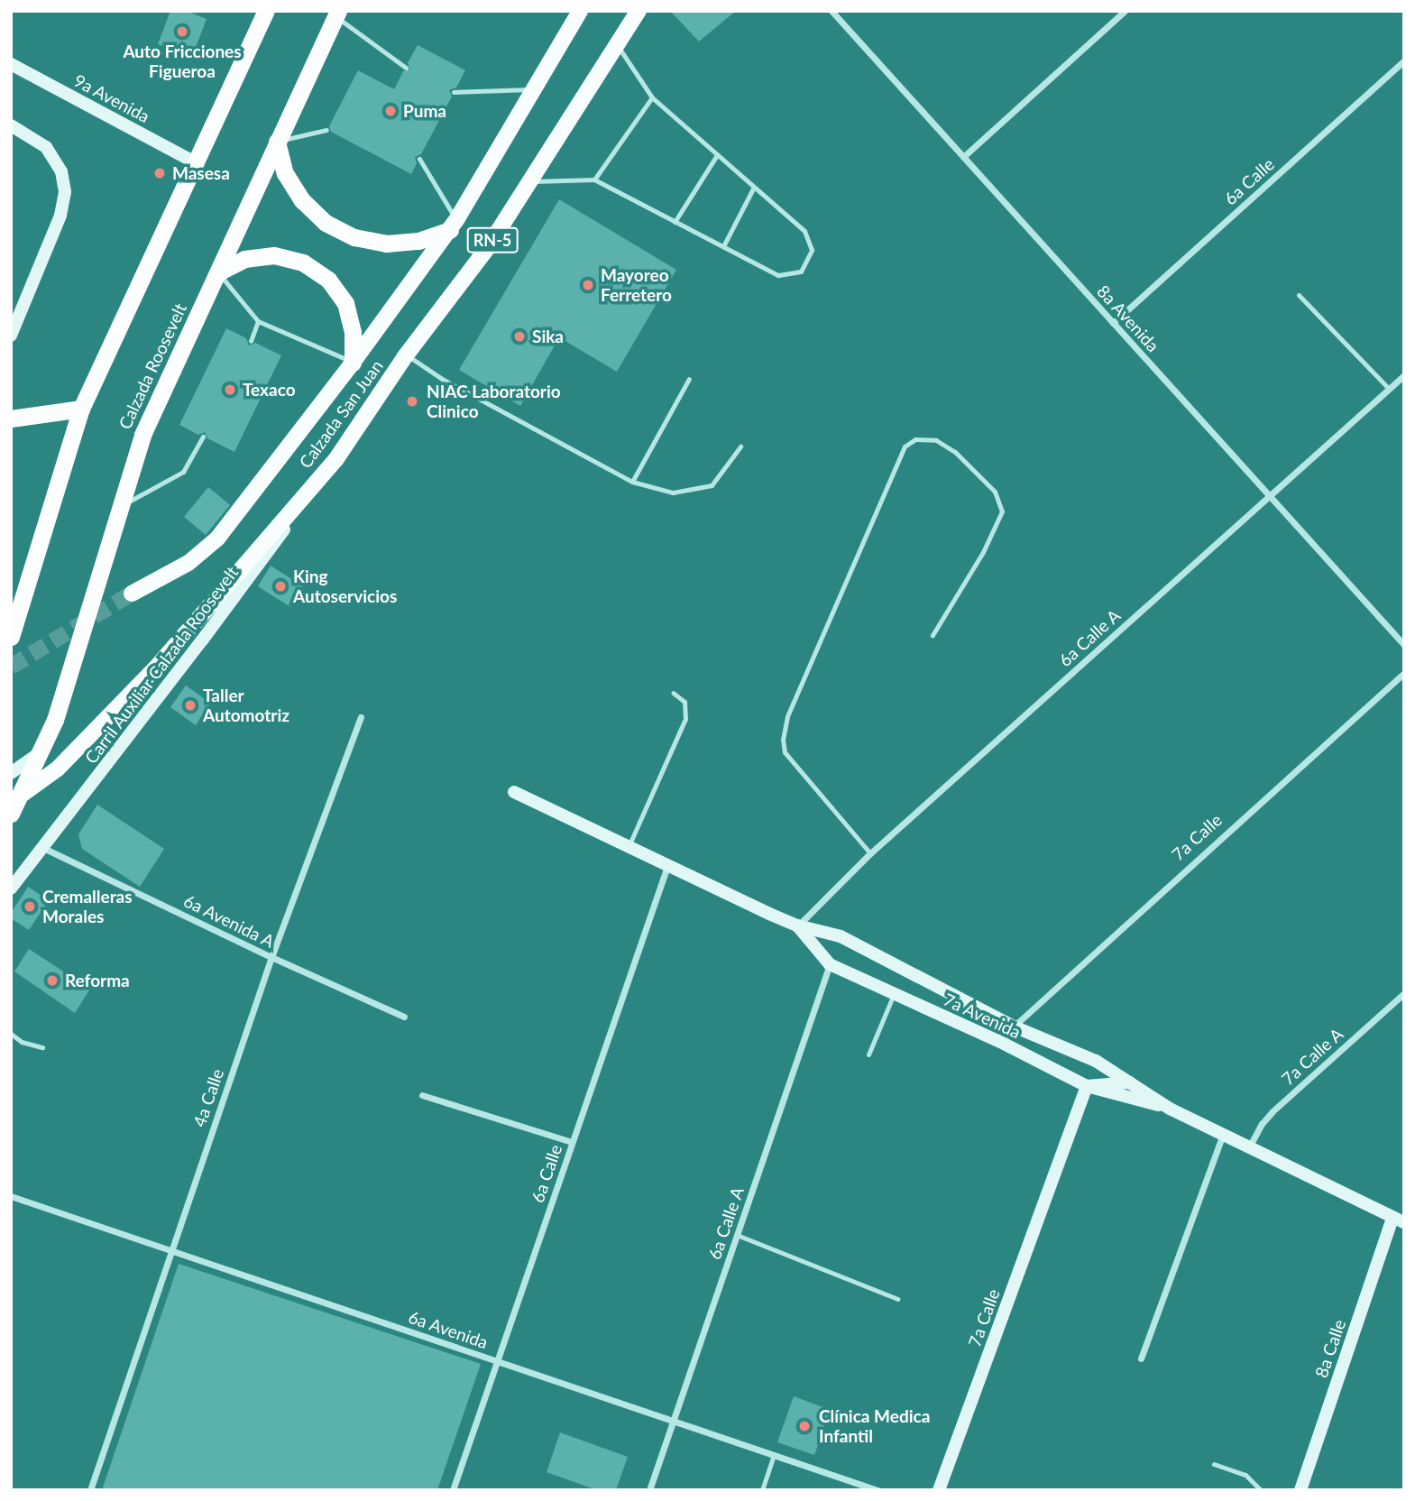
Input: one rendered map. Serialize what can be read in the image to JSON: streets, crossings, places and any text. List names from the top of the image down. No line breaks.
{"streets":{"highway":["Calzada Roosevelt"],"main road":["9a Avenida","RN-5","Calzada San Juan","Carril Auxiliar Calzada Roosevelt","7a Calle","7a Avenida","8a Calle"],"street":["6a Calle","8a Avenida","6a Calle A","6a Avenida A","7a Calle A","4a Calle","6a Avenida"]},"crossings":[["6a Calle","8a Avenida"],["6a Calle","7a Avenida"],["6a Calle","6a Avenida"],["8a Avenida","6a Calle A"],["Calzada Roosevelt","Calzada San Juan"],["Calzada San Juan","Carril Auxiliar Calzada Roosevelt"],["6a Calle A","7a Avenida"],["6a Calle A","6a Avenida"],["Carril Auxiliar Calzada Roosevelt","6a Avenida A"],["7a Calle","7a Avenida"],["6a Avenida A","4a Calle"],["7a Avenida","7a Calle A"],["7a Avenida","8a Calle"],["4a Calle","6a Avenida"]],"places":["Auto Fricciones Figueroa","Puma","Masesa","Mayoreo Ferretero","Sika","Texaco","NIAC Laboratorio Clinico","King Autoservicios","Taller Automotriz","Cremalleras Morales","Reforma","Clínica Medica Infantil"]}
